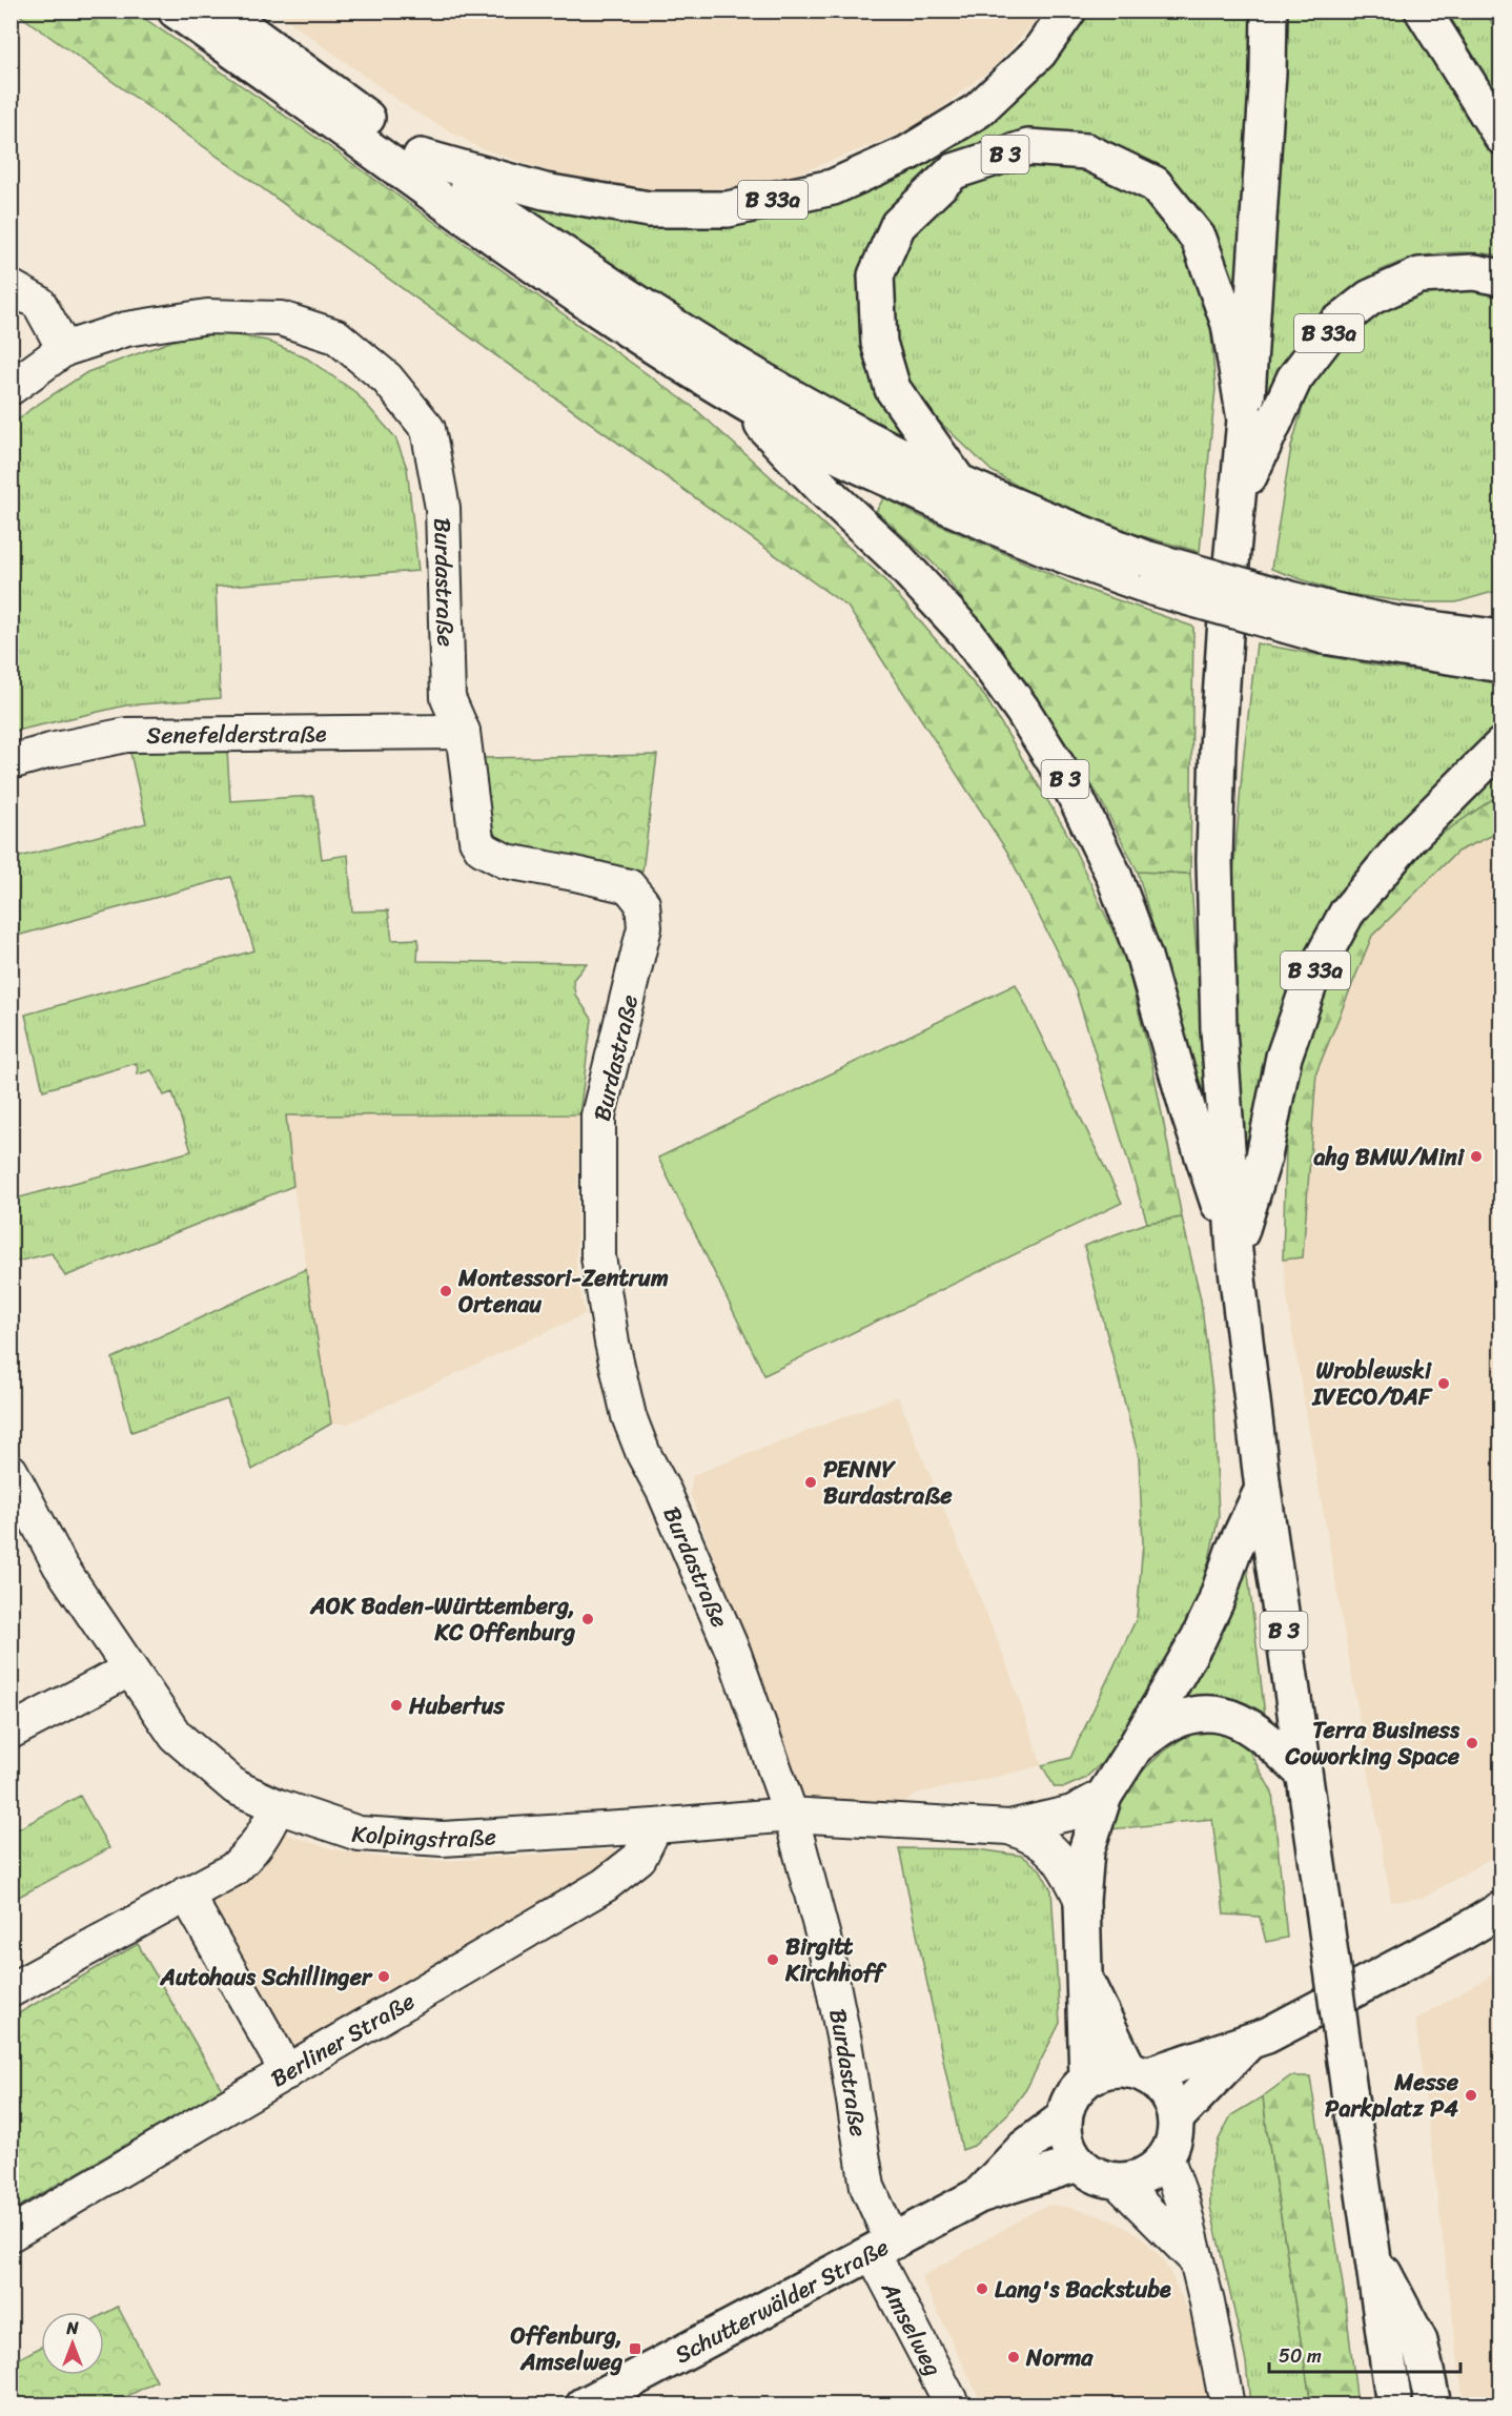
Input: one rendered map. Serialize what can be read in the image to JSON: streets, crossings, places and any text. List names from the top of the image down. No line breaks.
{"streets":{"main road":["B 3","B 33a","Schutterwälder Straße"],"street":["Burdastraße","Senefelderstraße","Kolpingstraße","Berliner Straße","Amselweg"]},"crossings":[["B 3","B 33a"],["Burdastraße","Senefelderstraße"],["Burdastraße","Kolpingstraße"],["Burdastraße","Schutterwälder Straße"],["Burdastraße","Amselweg"],["Kolpingstraße","Berliner Straße"],["Schutterwälder Straße","Amselweg"]],"places":{"other":["ahg BMW/Mini","Montessori-Zentrum Ortenau","Wroblewski IVECO/DAF","PENNY Burdastraße","AOK Baden-Württemberg, KC Offenburg","Hubertus","Terra Business Coworking Space","Birgitt Kirchhoff","Autohaus Schillinger","Messe Parkplatz P4","Lang's Backstube","Norma"],"transit":["Offenburg, Amselweg"]},"scale_bar":"50 m","north":"top"}
